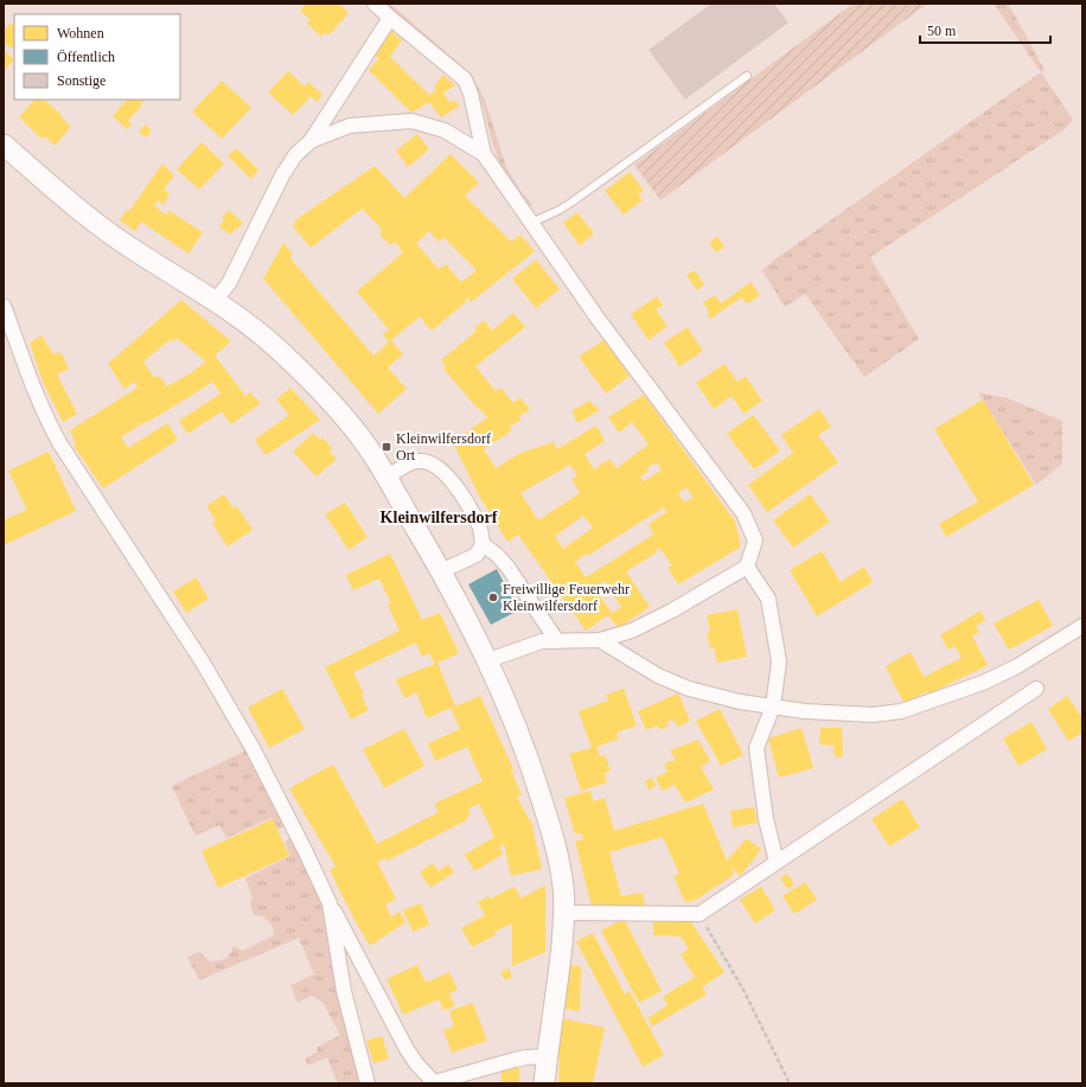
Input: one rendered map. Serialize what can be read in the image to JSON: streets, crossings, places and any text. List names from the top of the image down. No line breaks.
{"districts":["Kleinwilfersdorf"],"places":{"transit":["Kleinwilfersdorf Ort"],"other":["Freiwillige Feuerwehr Kleinwilfersdorf"]},"legend":["Wohnen","Öffentlich","Sonstige"],"scale_bar":"50 m"}
